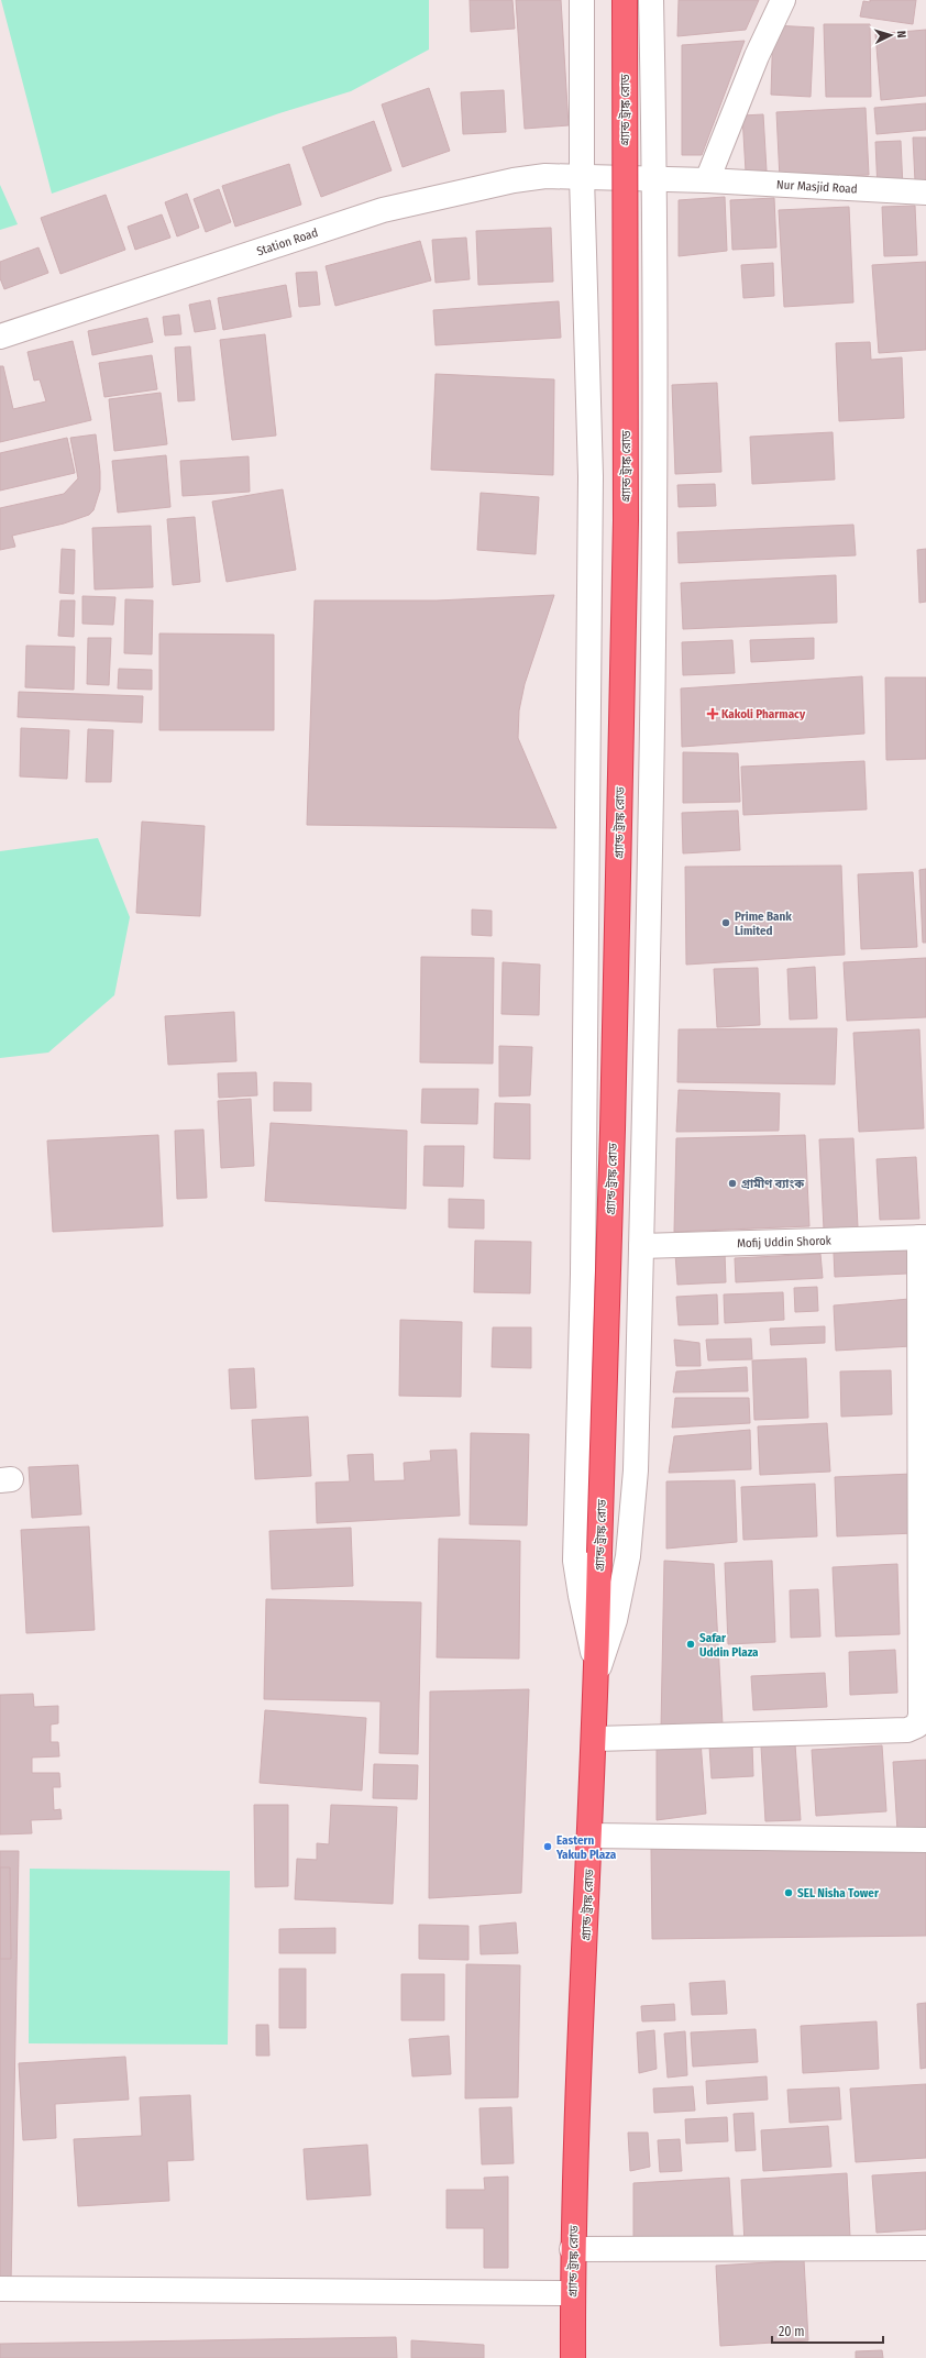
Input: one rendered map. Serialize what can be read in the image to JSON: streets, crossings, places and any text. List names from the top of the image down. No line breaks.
{"streets":{"highway":["গ্র্যান্ড ট্রাঙ্ক রোড"],"street":["Nur Masjid Road","Station Road","Mofij Uddin Shorok"]},"crossings":[["Nur Masjid Road","Station Road"]],"places":{"health":["Kakoli Pharmacy"],"other":["Prime Bank Limited","গ্রামীণ ব্যাংক","Safar Uddin Plaza","Eastern Yakub Plaza","SEL Nisha Tower"]},"scale_bar":"20 m","north":"right"}
